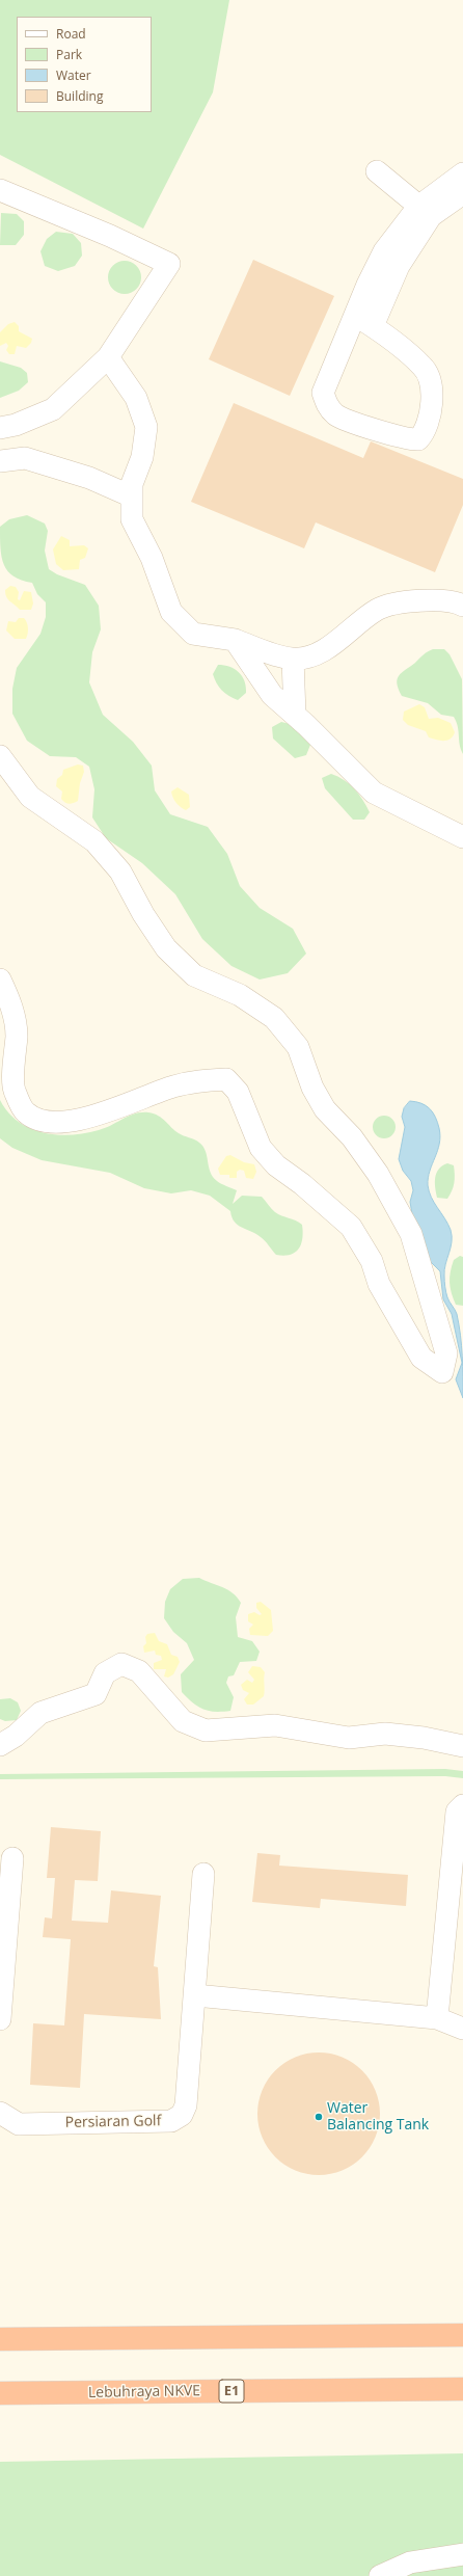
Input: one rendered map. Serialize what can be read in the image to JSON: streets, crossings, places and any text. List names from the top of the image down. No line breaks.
{"streets":{"highway":["E1","Lebuhraya NKVE"],"street":["Persiaran Golf"]},"places":["Water Balancing Tank"],"legend":["Road","Park","Water","Building"]}
